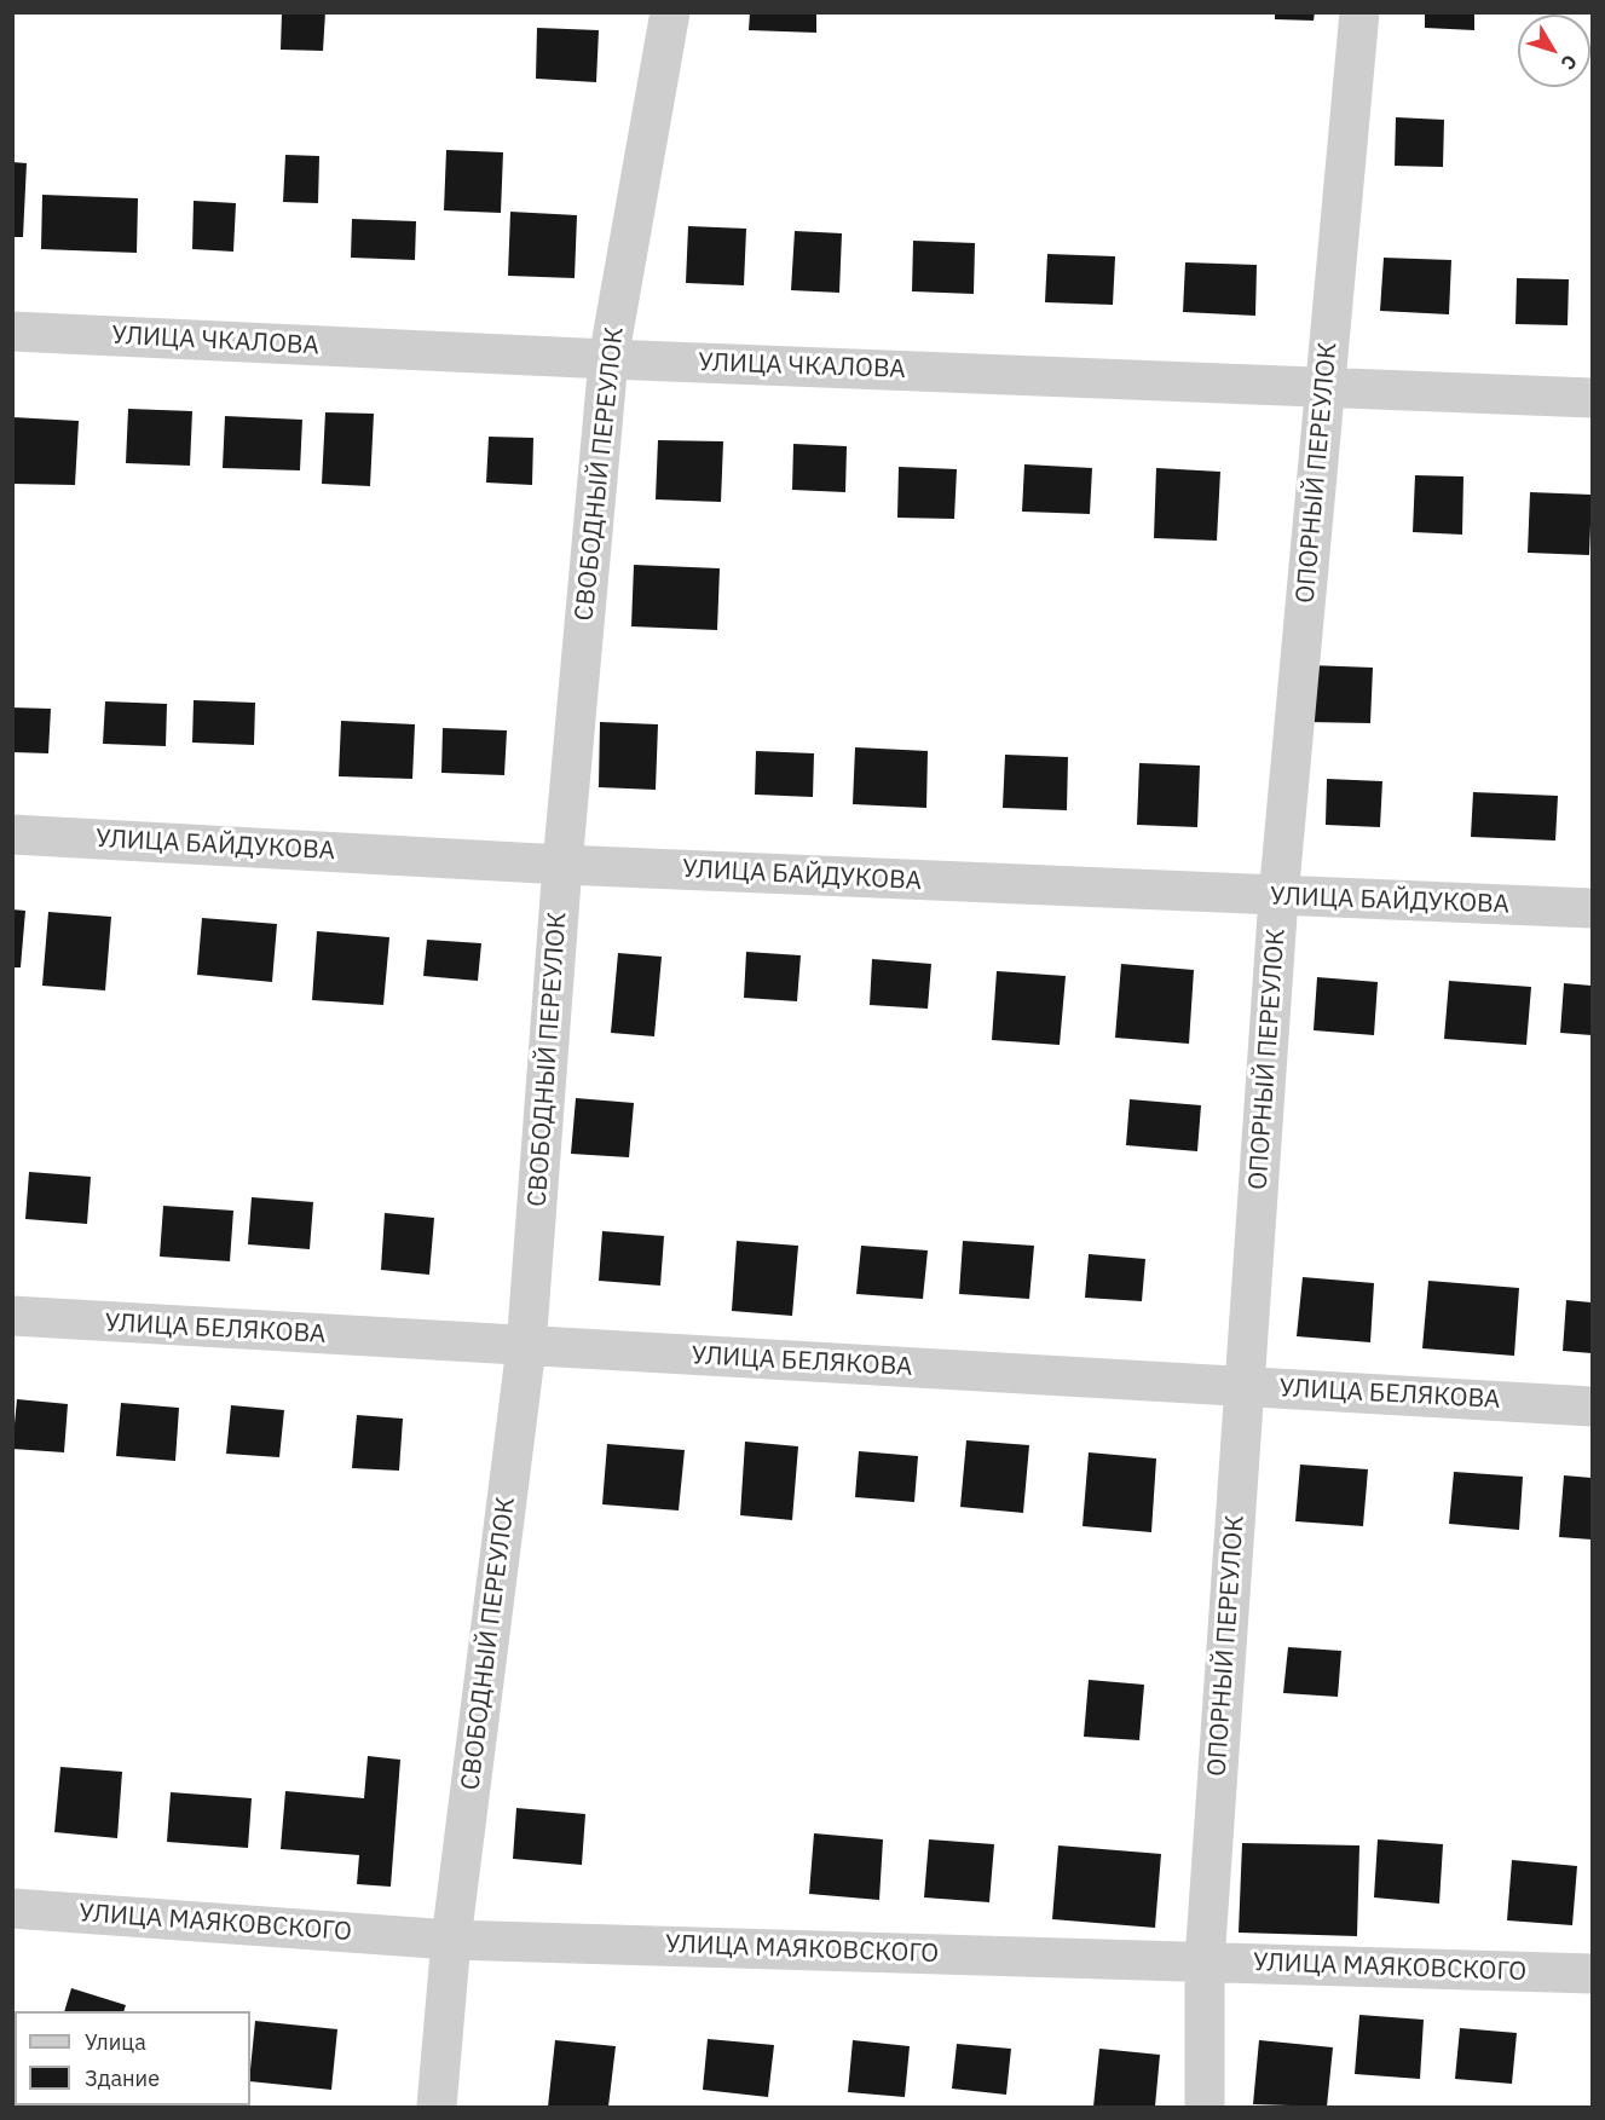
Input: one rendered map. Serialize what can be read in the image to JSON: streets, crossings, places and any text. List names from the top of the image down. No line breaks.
{"streets":{"street":["УЛИЦА ЧКАЛОВА","ОПОРНЫЙ ПЕРЕУЛОК","СВОБОДНЫЙ ПЕРЕУЛОК","УЛИЦА БАЙДУКОВА","УЛИЦА БЕЛЯКОВА","УЛИЦА МАЯКОВСКОГО"]},"crossings":[["УЛИЦА ЧКАЛОВА","ОПОРНЫЙ ПЕРЕУЛОК"],["УЛИЦА ЧКАЛОВА","СВОБОДНЫЙ ПЕРЕУЛОК"],["ОПОРНЫЙ ПЕРЕУЛОК","УЛИЦА БАЙДУКОВА"],["ОПОРНЫЙ ПЕРЕУЛОК","УЛИЦА БЕЛЯКОВА"],["ОПОРНЫЙ ПЕРЕУЛОК","УЛИЦА МАЯКОВСКОГО"],["СВОБОДНЫЙ ПЕРЕУЛОК","УЛИЦА БАЙДУКОВА"],["СВОБОДНЫЙ ПЕРЕУЛОК","УЛИЦА БЕЛЯКОВА"],["СВОБОДНЫЙ ПЕРЕУЛОК","УЛИЦА МАЯКОВСКОГО"]],"legend":["Улица","Здание"],"north":"bottom right"}
